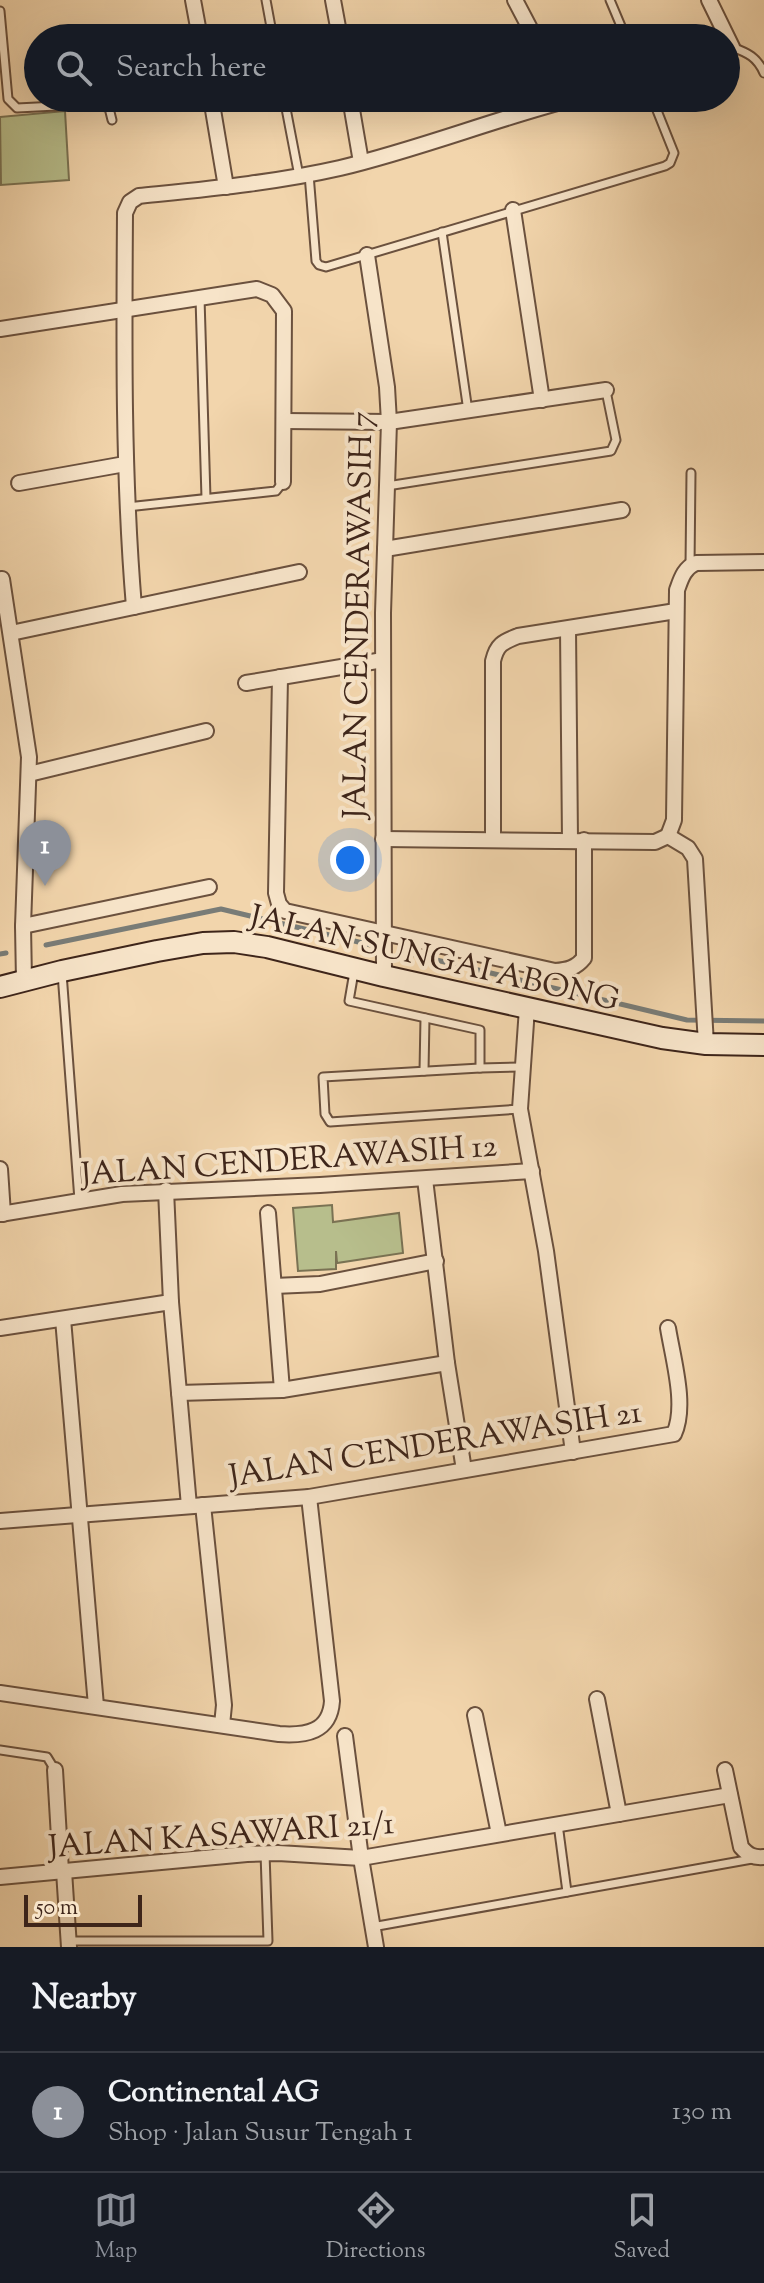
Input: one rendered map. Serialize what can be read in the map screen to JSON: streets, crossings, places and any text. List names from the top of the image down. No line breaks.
{"streets":{"street":["JALAN CENDERAWASIH 7","JALAN SUNGAI ABONG","JALAN CENDERAWASIH 12","JALAN CENDERAWASIH 21","JALAN KASAWARI 21/1"]},"crossings":[["JALAN CENDERAWASIH 7","JALAN SUNGAI ABONG"]],"scale_bar":"50 m","page":{"search":"Search here","pins":"1","scale":"50 m","heading":"Nearby","list":[{"mark":"1","name":"Continental AG","note":"Shop · Jalan Susur Tengah 1","value":"130 m"}],"nav":["Map","Directions","Saved"]}}
